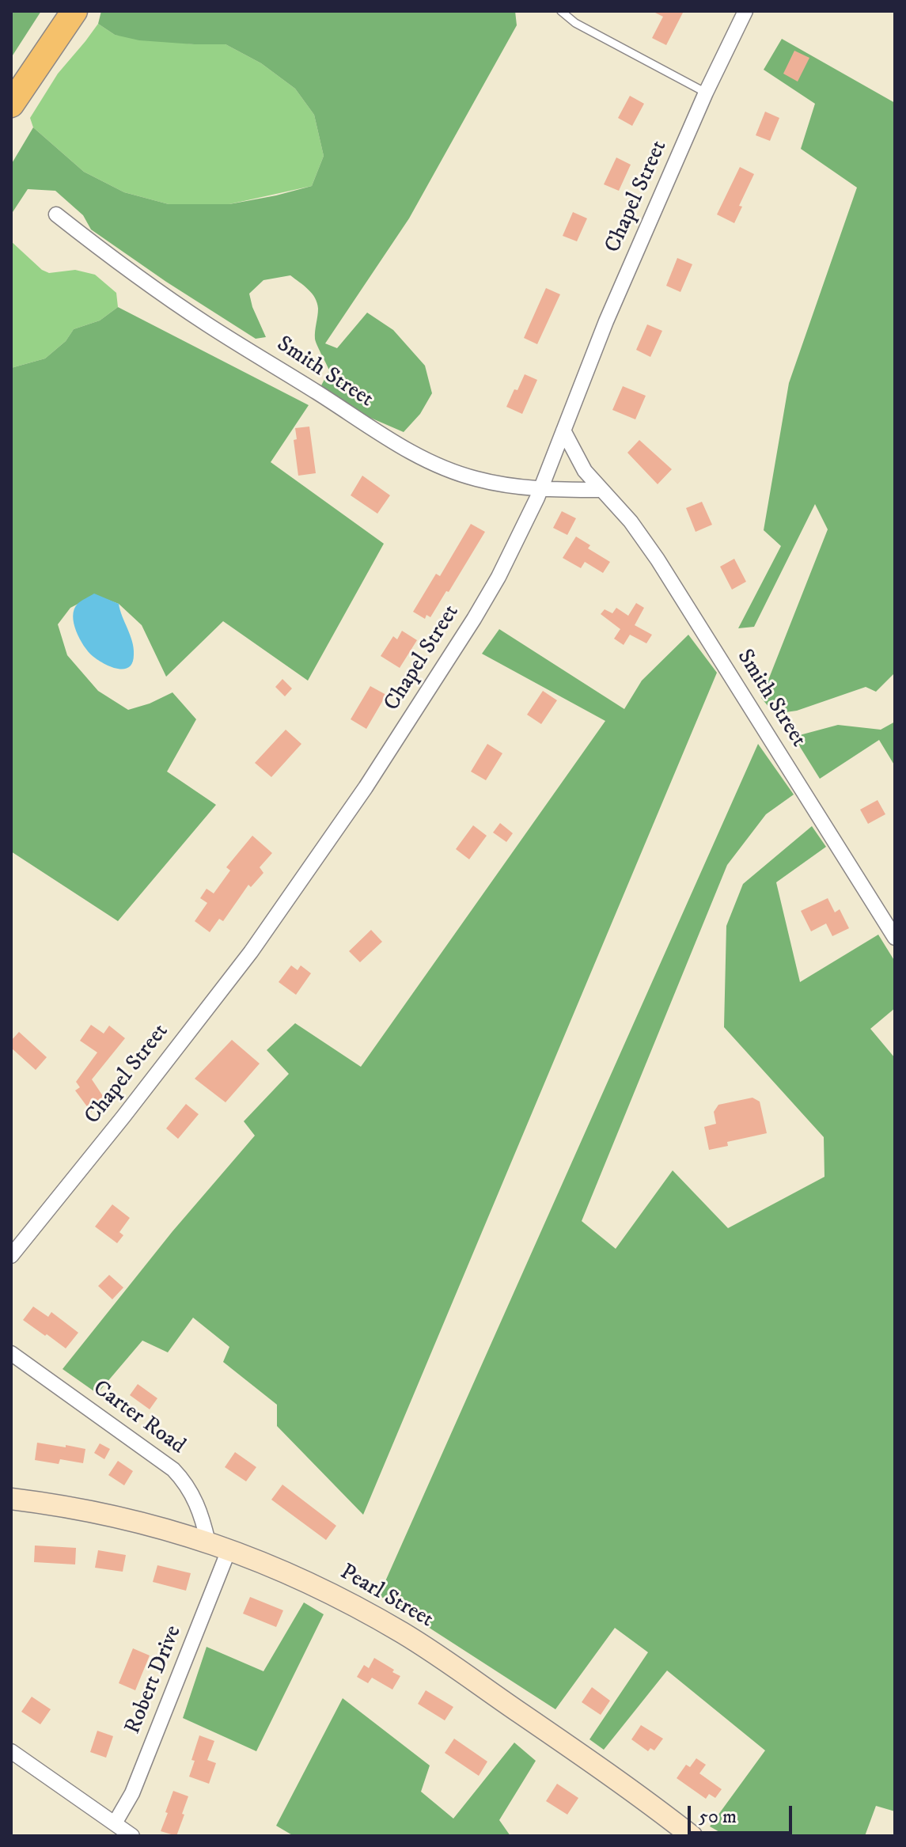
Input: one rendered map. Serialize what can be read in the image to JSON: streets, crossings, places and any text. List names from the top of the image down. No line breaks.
{"streets":{"main road":["Pearl Street"],"street":["Chapel Street","Smith Street","Carter Road","Robert Drive"]},"crossings":[["Chapel Street","Smith Street"],["Carter Road","Pearl Street"],["Pearl Street","Robert Drive"]],"scale_bar":"50 m"}
